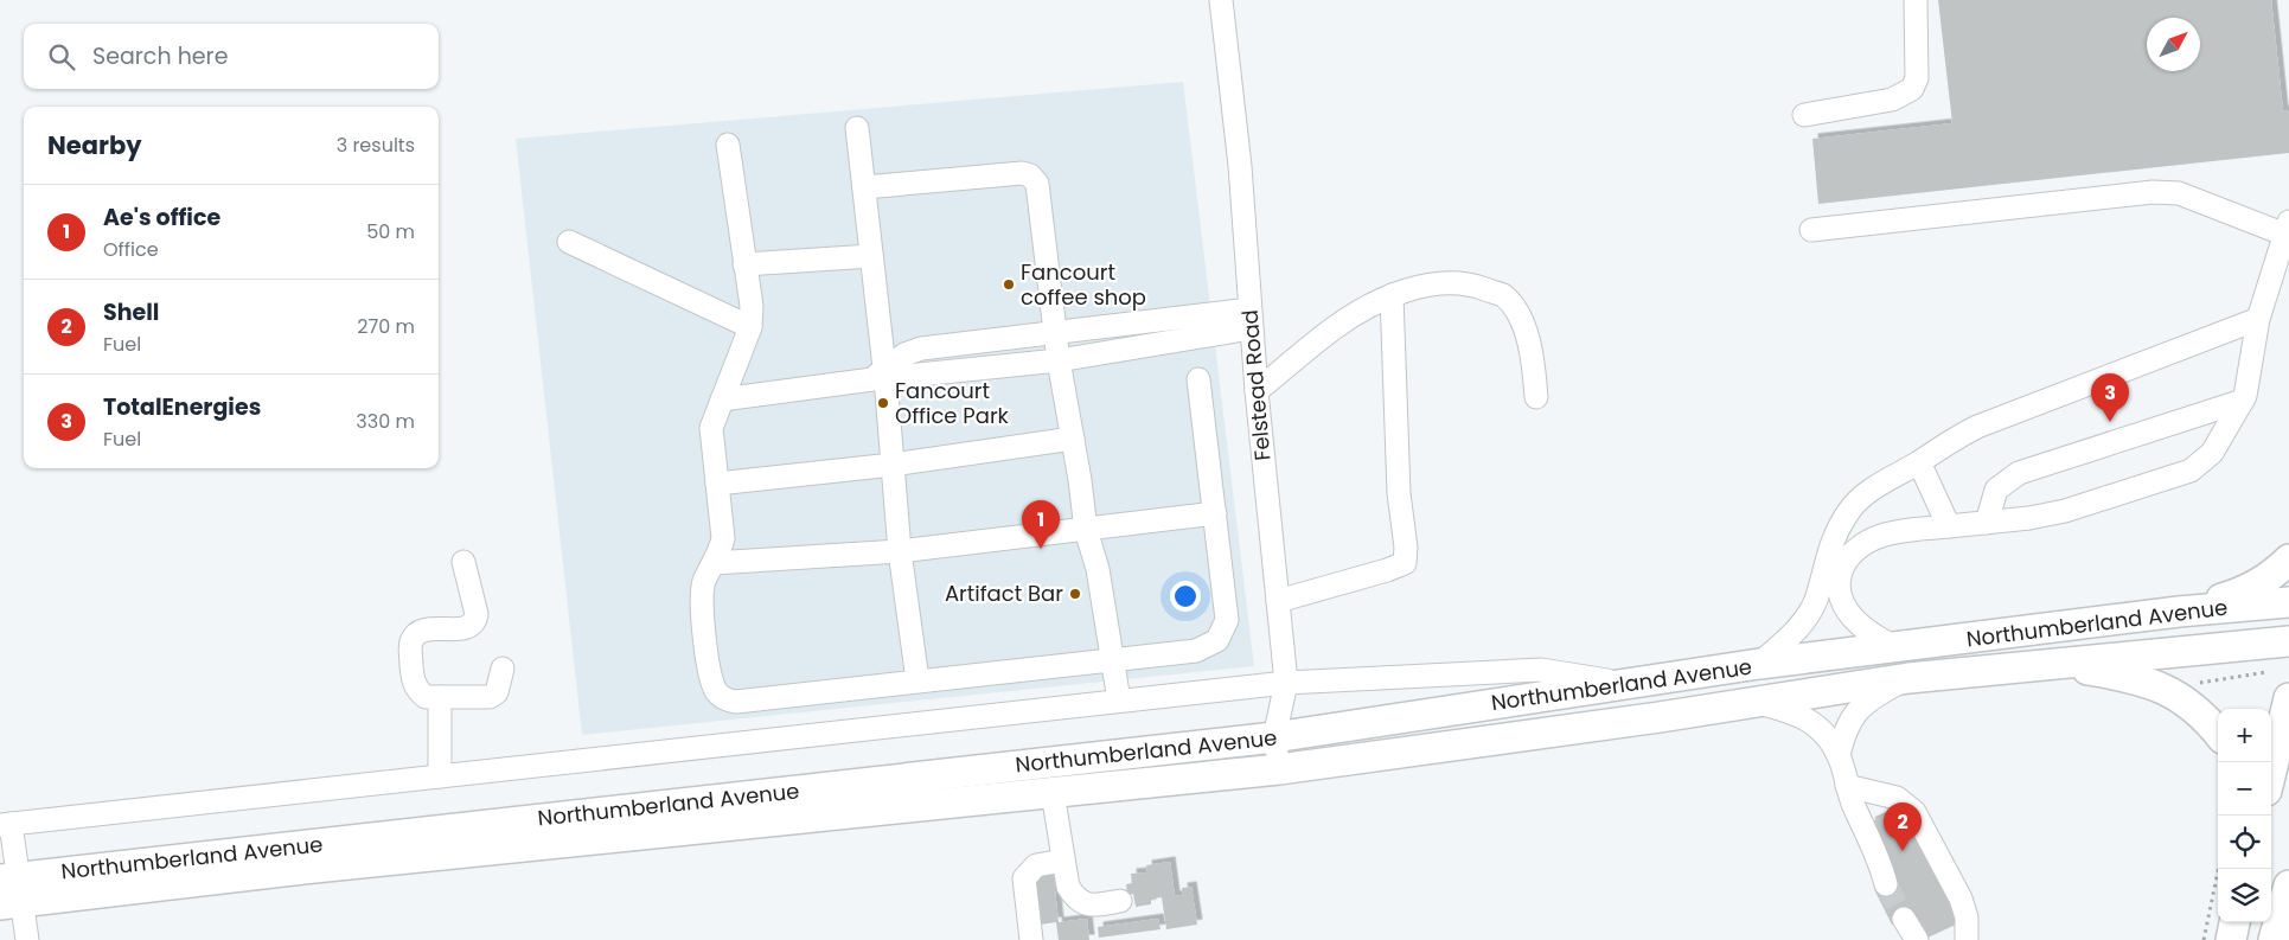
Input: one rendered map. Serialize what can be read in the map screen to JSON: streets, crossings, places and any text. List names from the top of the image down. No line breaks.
{"streets":{"main road":["Northumberland Avenue"],"street":["Felstead Road"]},"crossings":[["Felstead Road","Northumberland Avenue"]],"places":["Fancourt coffee shop","Fancourt Office Park","Artifact Bar"],"north":"top right","page":{"search":"Search here","heading":["Nearby","3 results"],"list":[{"mark":"1","name":"Ae's office","note":"Office","value":"50 m"},{"mark":"2","name":"Shell","note":"Fuel","value":"270 m"},{"mark":"3","name":"TotalEnergies","note":"Fuel","value":"330 m"}],"pins":["3","1","2"],"map_buttons":["+","−"]}}
